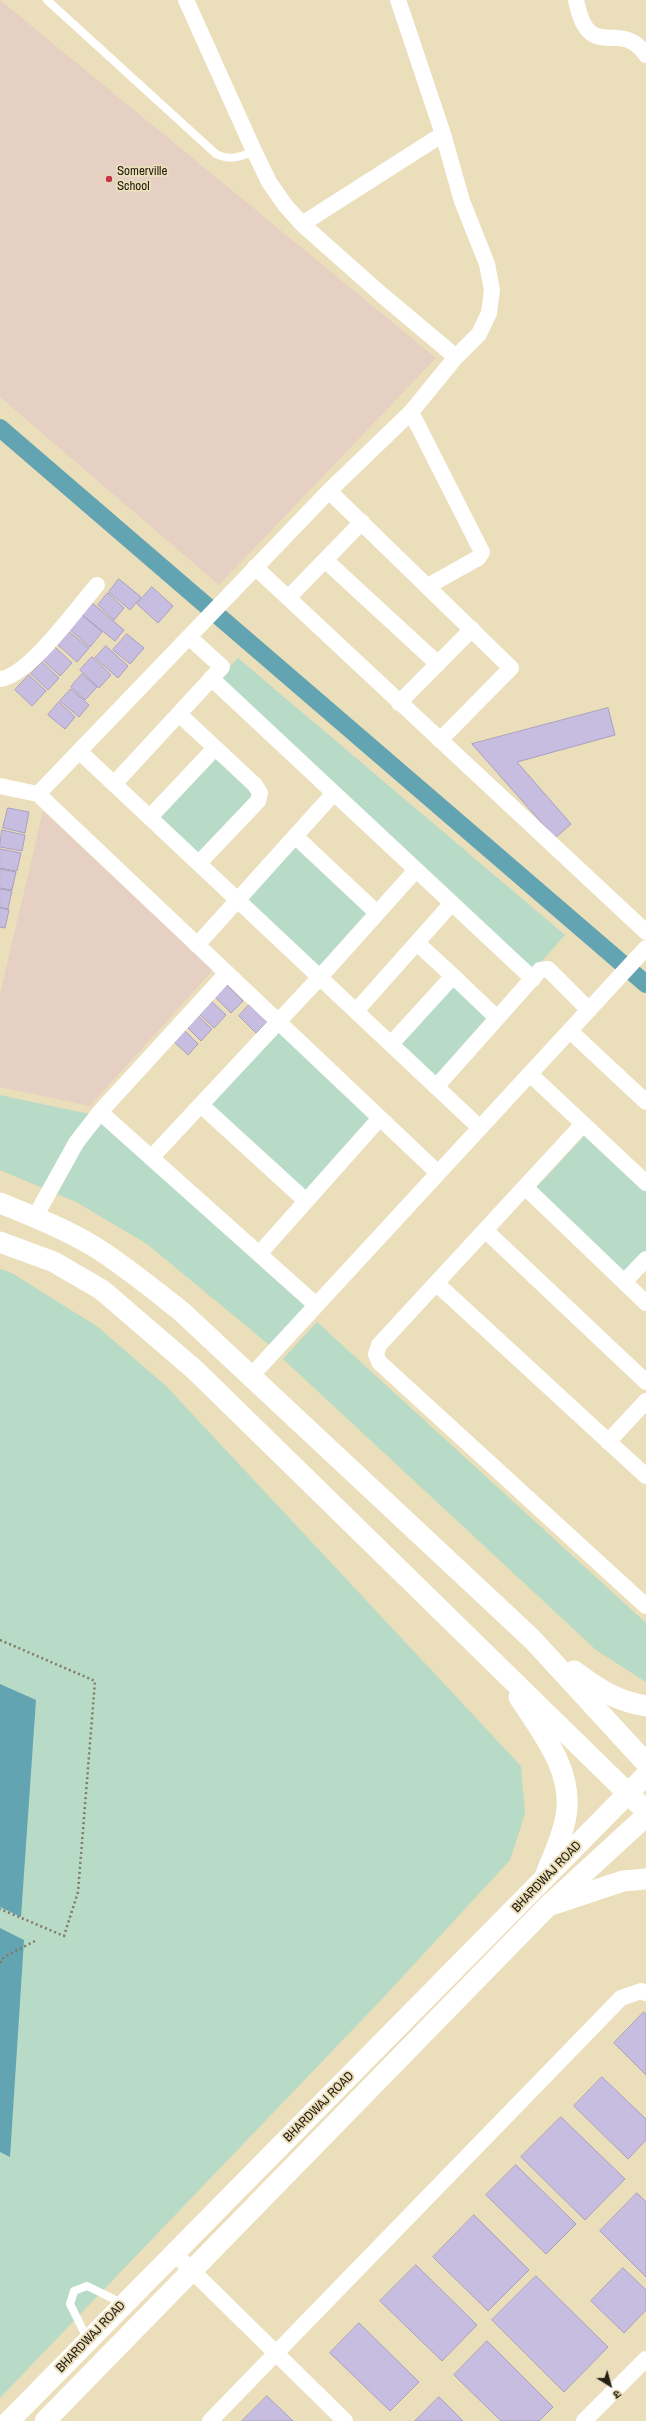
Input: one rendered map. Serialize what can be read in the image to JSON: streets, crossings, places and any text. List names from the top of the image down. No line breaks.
{"streets":{"street":["BHARDWAJ ROAD"]},"places":["Somerville School"],"north":"bottom right"}
